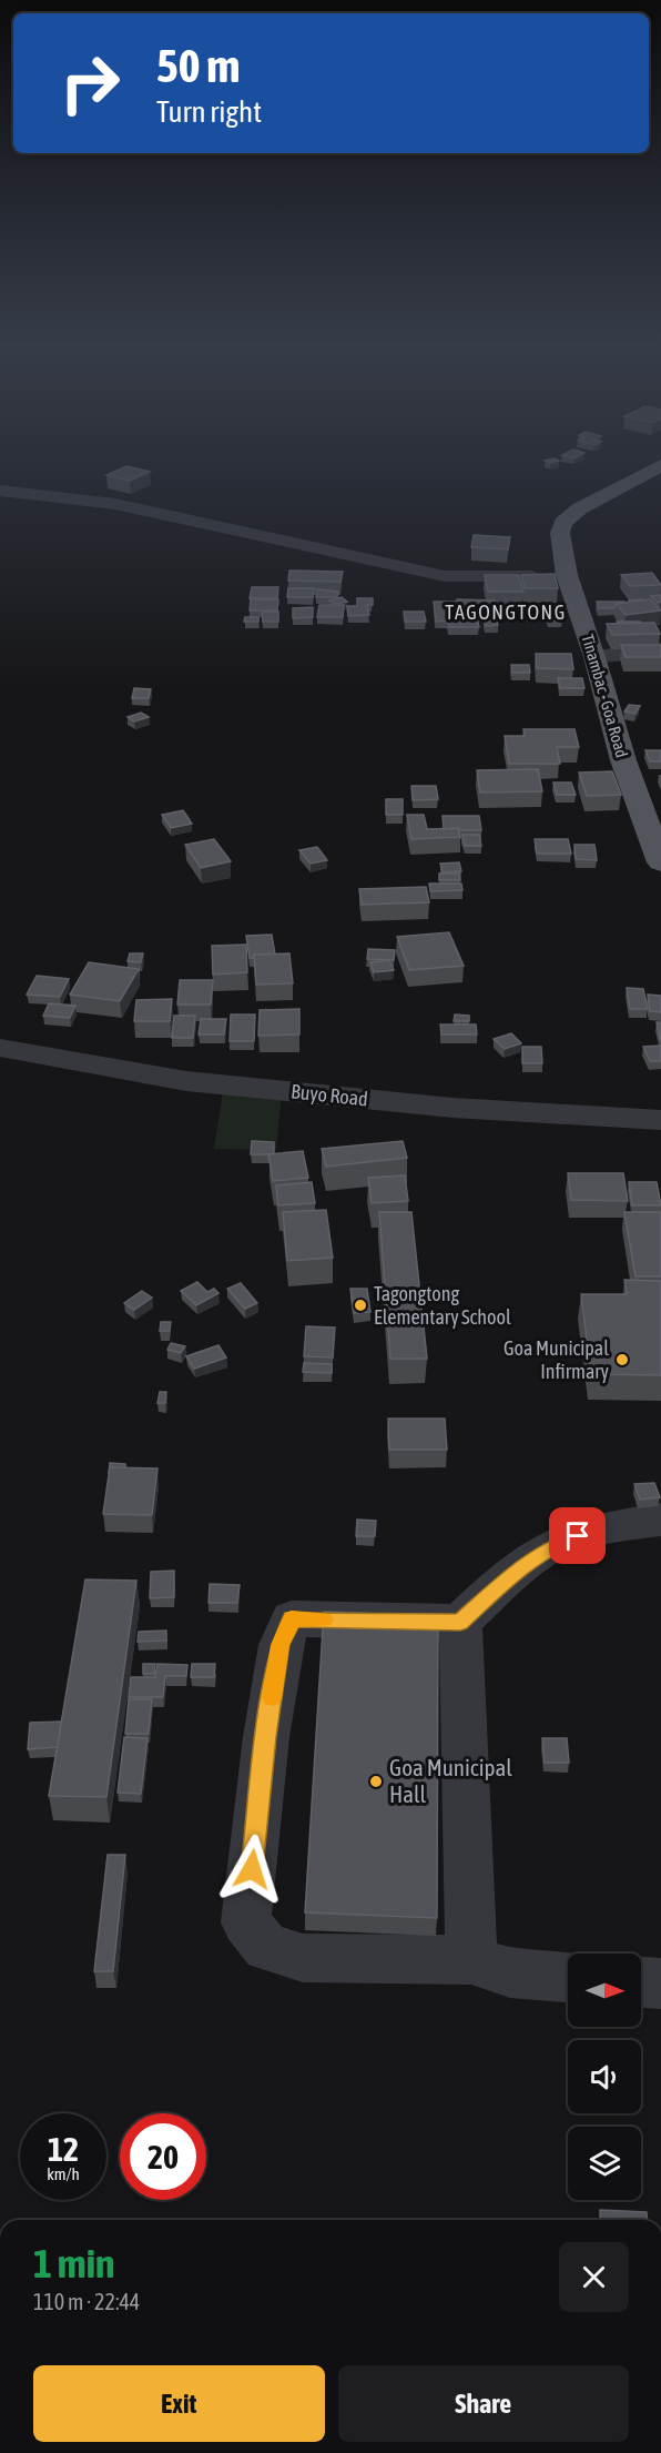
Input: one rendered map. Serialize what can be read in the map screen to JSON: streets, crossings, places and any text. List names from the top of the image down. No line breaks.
{"streets":{"main road":["Tinambac - Goa Road"],"street":["Buyo Road"]},"districts":["TAGONGTONG"],"places":["Tagongtong Elementary School","Goa Municipal Infirmary","Goa Municipal Hall"],"north":"right","page":{"turn":["50 m","Turn right"],"speed":"12 km/h","limit":"20","heading":["1 min","110 m · 22:44"],"buttons":["Exit","Share"]}}
